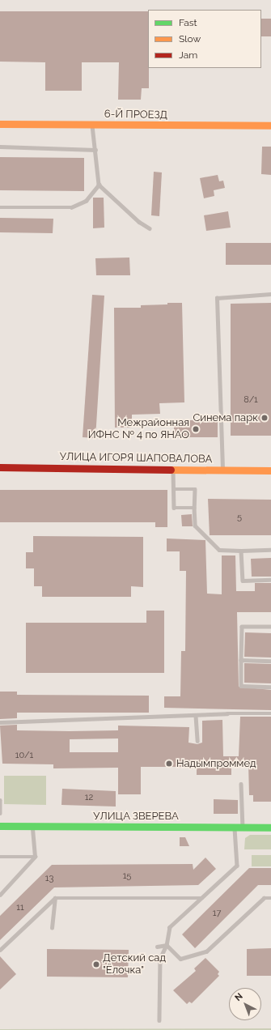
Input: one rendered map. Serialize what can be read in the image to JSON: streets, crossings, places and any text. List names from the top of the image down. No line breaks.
{"streets":{"street":["6-Й ПРОЕЗД","УЛИЦА ИГОРЯ ШАПОВАЛОВА","УЛИЦА ЗВЕРЕВА"]},"places":["Синема парк","Межрайонная ИФНС № 4 по ЯНАО","Надымпроммед","Детский сад \"Ёлочка\""],"house_numbers":["8/1","5","10/1","12","15","13","11","17"],"legend":["Fast","Slow","Jam"],"north":"top left"}
